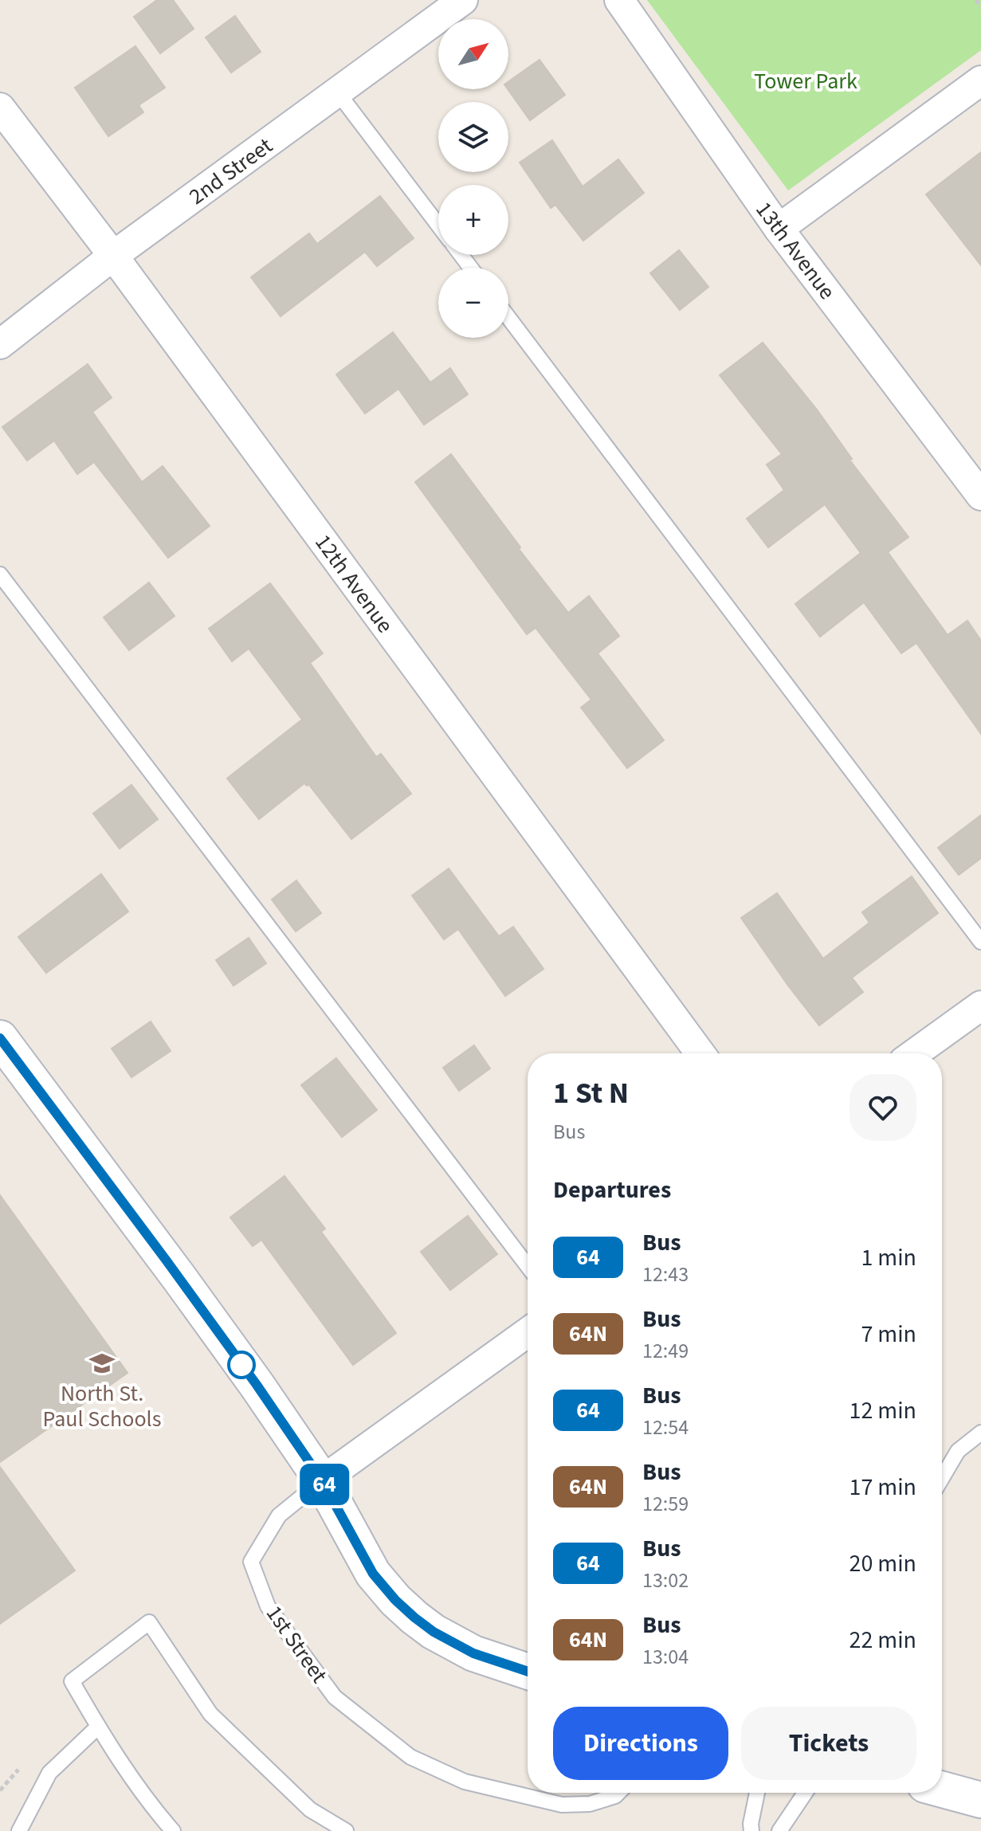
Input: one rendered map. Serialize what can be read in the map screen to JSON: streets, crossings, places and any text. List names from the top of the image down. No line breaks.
{"streets":{"street":["2nd Street","13th Avenue","12th Avenue","1st Street"]},"crossings":[["2nd Street","12th Avenue"]],"parks":["Tower Park"],"places":{"school or university":["North St. Paul Schools"]},"lines":["bus line 64"],"north":"top right","page":{"on_map":"64","map_buttons":["+","−"],"heading":[["1 St N","Bus"],"Departures"],"list":[{"mark":"64","name":"Bus","note":"12:43","value":"1 min"},{"mark":"64N","name":"Bus","note":"12:49","value":"7 min"},{"mark":"64","name":"Bus","note":"12:54","value":"12 min"},{"mark":"64N","name":"Bus","note":"12:59","value":"17 min"},{"mark":"64","name":"Bus","note":"13:02","value":"20 min"},{"mark":"64N","name":"Bus","note":"13:04","value":"22 min"}],"buttons":["Directions","Tickets"]}}
